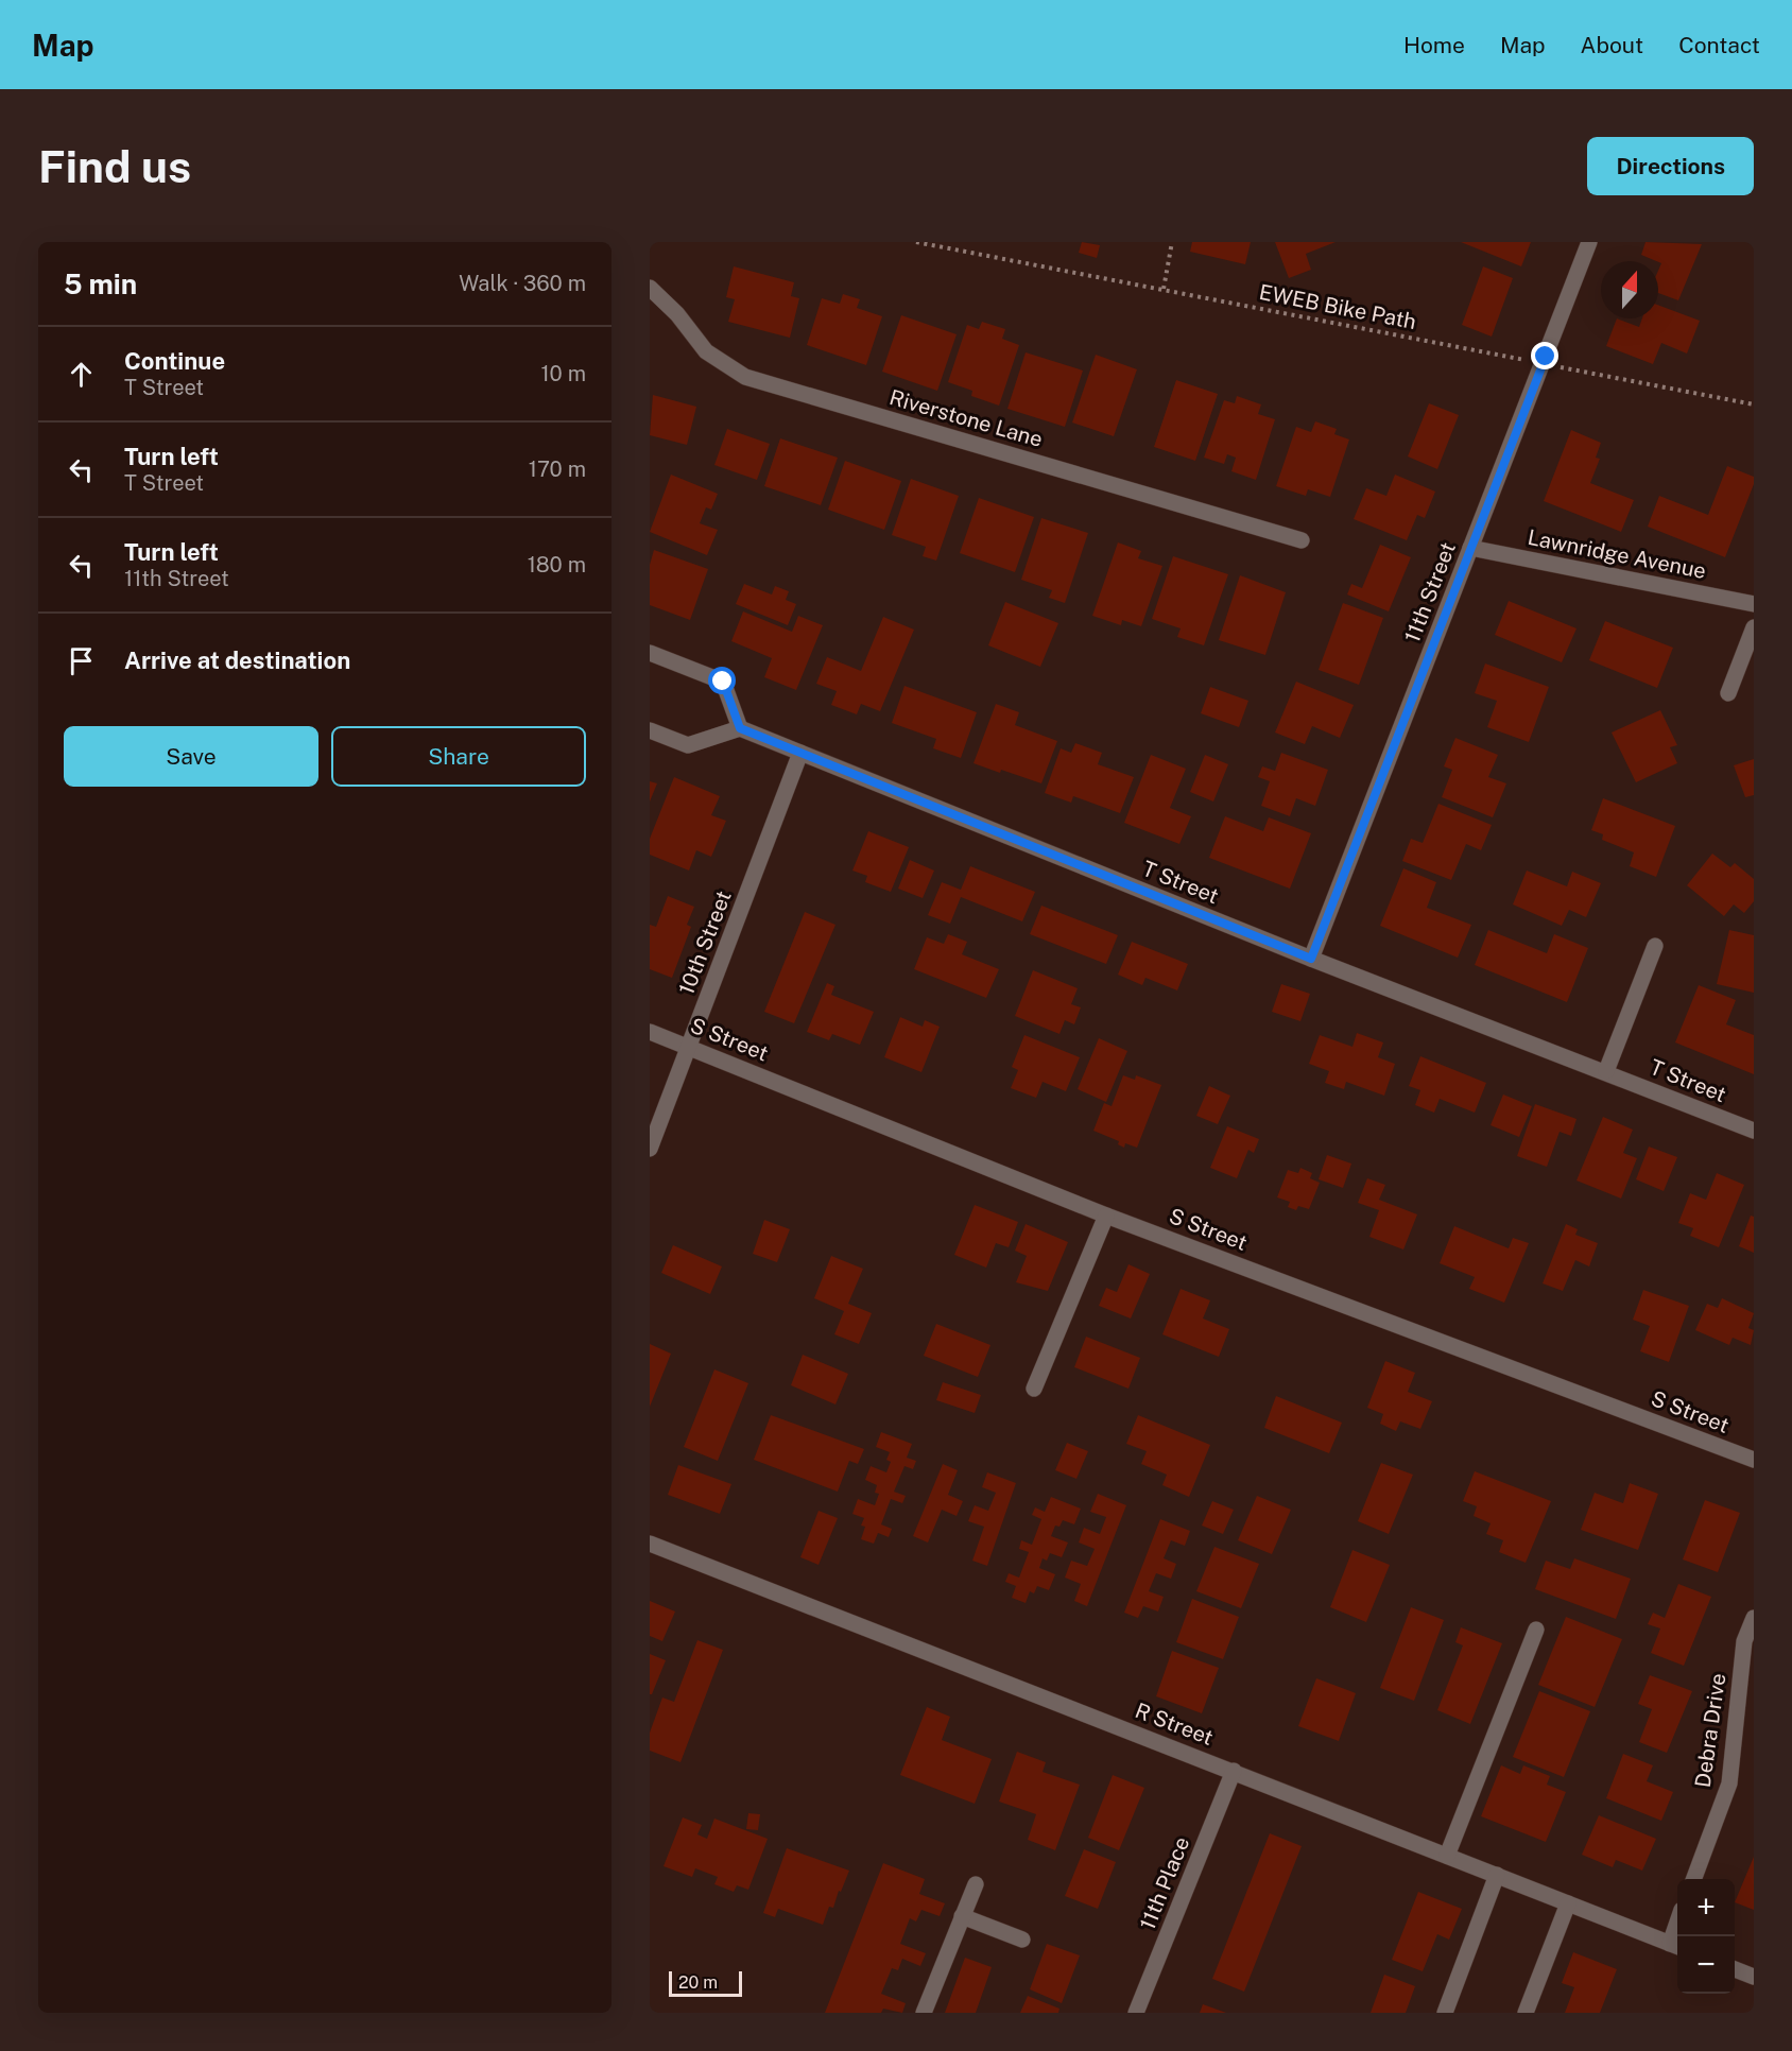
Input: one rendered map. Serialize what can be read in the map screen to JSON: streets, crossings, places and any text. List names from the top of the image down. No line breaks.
{"streets":{"street":["Riverstone Lane","Lawnridge Avenue","11th Street","T Street","10th Street","S Street","R Street","Debra Drive","11th Place"],"path":["EWEB Bike Path"]},"crossings":[["EWEB Bike Path","11th Street"],["Lawnridge Avenue","11th Street"],["11th Street","T Street"],["T Street","10th Street"],["10th Street","S Street"],["R Street","11th Place"]],"scale_bar":"20 m","north":"top","page":{"header":"Map","nav":["Home","Map","About","Contact"],"buttons":["Directions",["Save","Share"]],"title":"Find us","heading":["5 min","Walk · 360 m"],"list":[["Continue","T Street","10 m"],["Turn left","T Street","170 m"],["Turn left","11th Street","180 m"],"Arrive at destination"],"map_buttons":["+","−"],"scale":"20 m"}}
